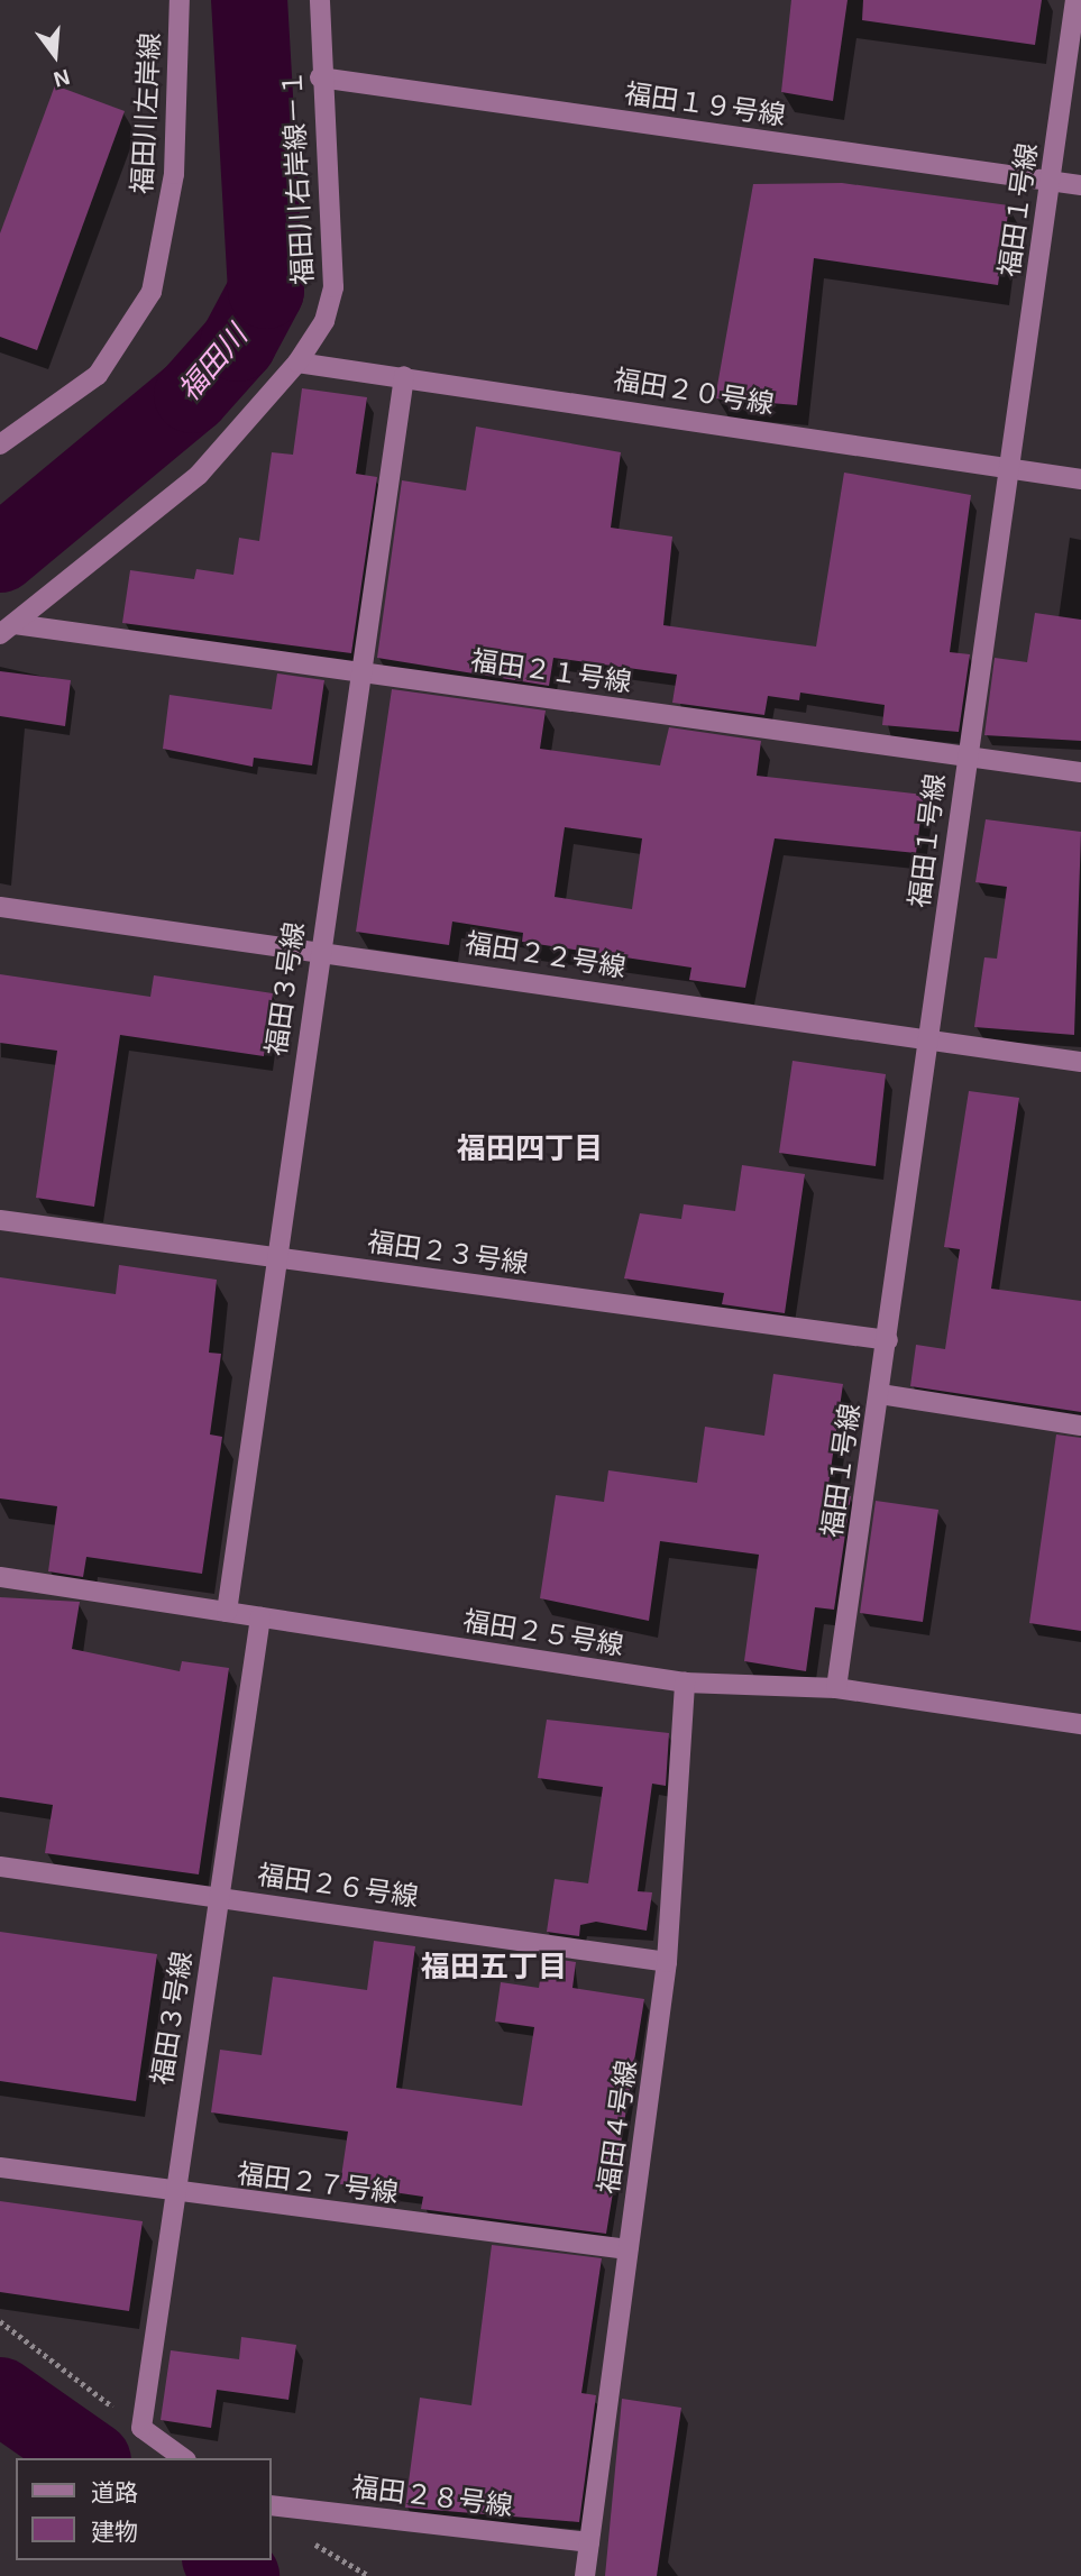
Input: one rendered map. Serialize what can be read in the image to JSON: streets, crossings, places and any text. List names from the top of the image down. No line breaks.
{"streets":{"street":["福田１９号線","福田川左岸線","福田川右岸線－１","福田１号線","福田２０号線","福田２１号線","福田２２号線","福田３号線","福田２３号線","福田２５号線","福田２６号線","福田４号線","福田２７号線","福田２８号線"]},"crossings":[["福田１９号線","福田川右岸線－１"],["福田１９号線","福田１号線"],["福田川右岸線－１","福田２０号線"],["福田川右岸線－１","福田２１号線"],["福田１号線","福田２０号線"],["福田１号線","福田２１号線"],["福田１号線","福田２２号線"],["福田１号線","福田２３号線"],["福田１号線","福田２５号線"],["福田２０号線","福田３号線"],["福田２１号線","福田３号線"],["福田２２号線","福田３号線"],["福田３号線","福田２３号線"],["福田３号線","福田２５号線"],["福田３号線","福田２６号線"],["福田３号線","福田２７号線"],["福田２５号線","福田４号線"],["福田２６号線","福田４号線"],["福田４号線","福田２７号線"],["福田４号線","福田２８号線"]],"districts":["福田四丁目","福田五丁目"],"water":["福田川"],"legend":["道路","建物"],"north":"bottom"}
